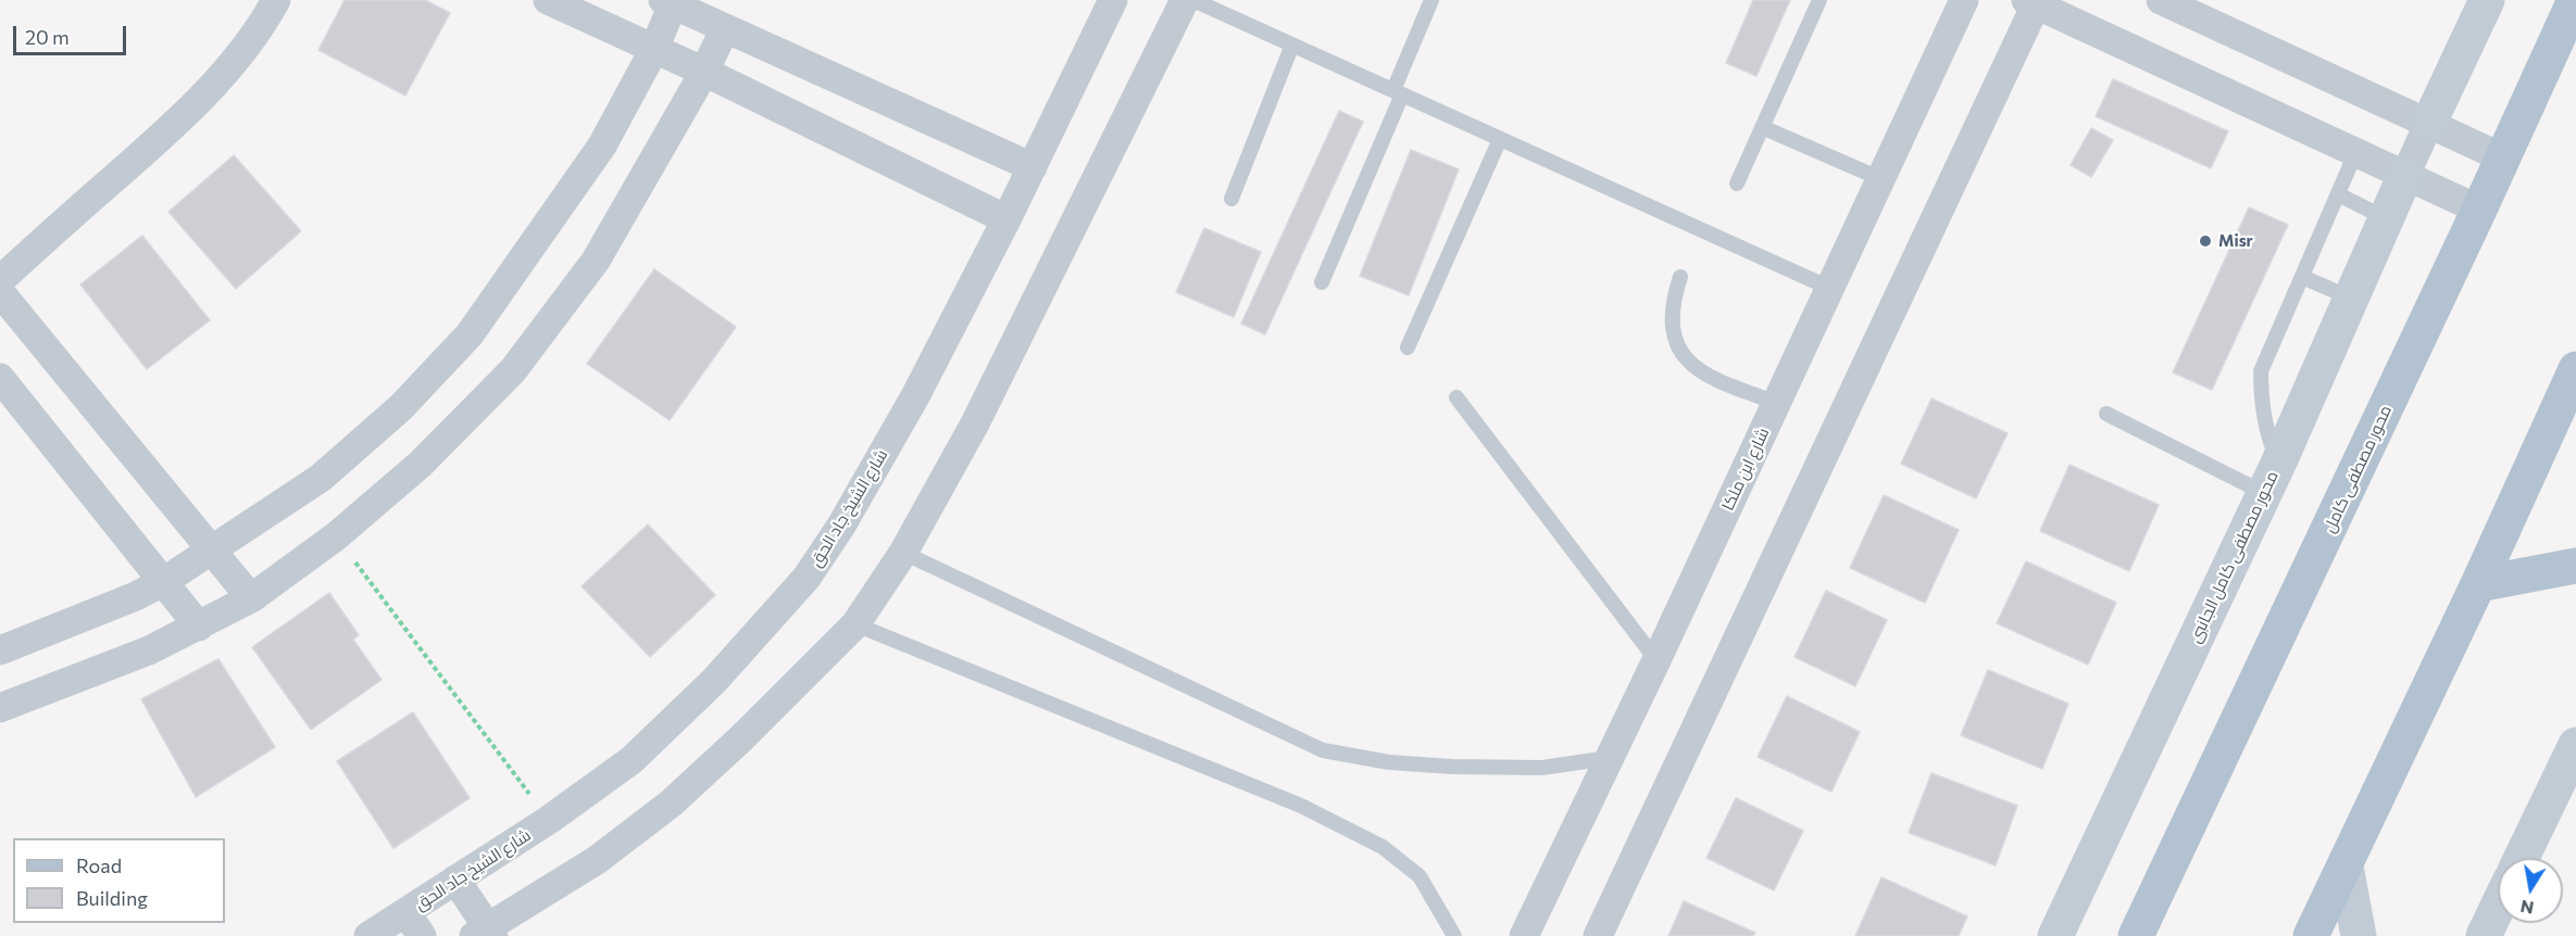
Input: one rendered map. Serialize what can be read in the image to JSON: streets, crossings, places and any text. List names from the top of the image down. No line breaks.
{"streets":{"main road":["محور مصطفى كامل"],"street":["شارع ابن ملكا","شارع الشيخ جاد الحق","محور مصطفى كامل الجانبى"]},"places":["Misr"],"legend":["Road","Building"],"scale_bar":"20 m","north":"bottom"}
